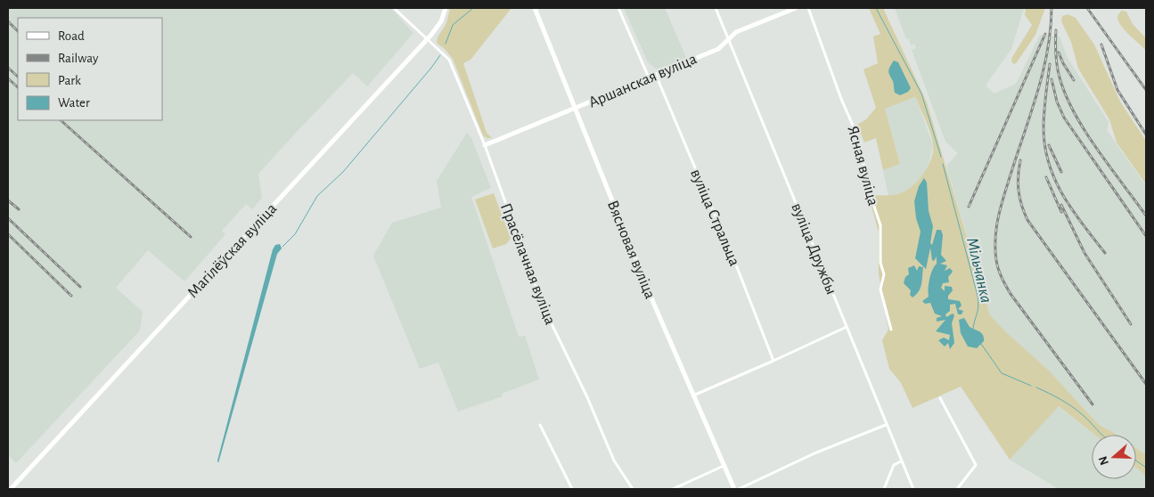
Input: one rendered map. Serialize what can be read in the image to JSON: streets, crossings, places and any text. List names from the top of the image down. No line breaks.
{"streets":{"street":["Аршанская вуліца","Ясная вуліца","вуліца Стральца","вуліца Дружбы","Вясновая вуліца","Магілёўская вуліца","Прасёлачная вуліца"]},"crossings":[["Аршанская вуліца","вуліца Стральца"],["Аршанская вуліца","вуліца Дружбы"],["Аршанская вуліца","Вясновая вуліца"],["Аршанская вуліца","Прасёлачная вуліца"],["Магілёўская вуліца","Прасёлачная вуліца"]],"water":["Мільчанка"],"legend":["Road","Railway","Park","Water"],"north":"left"}
